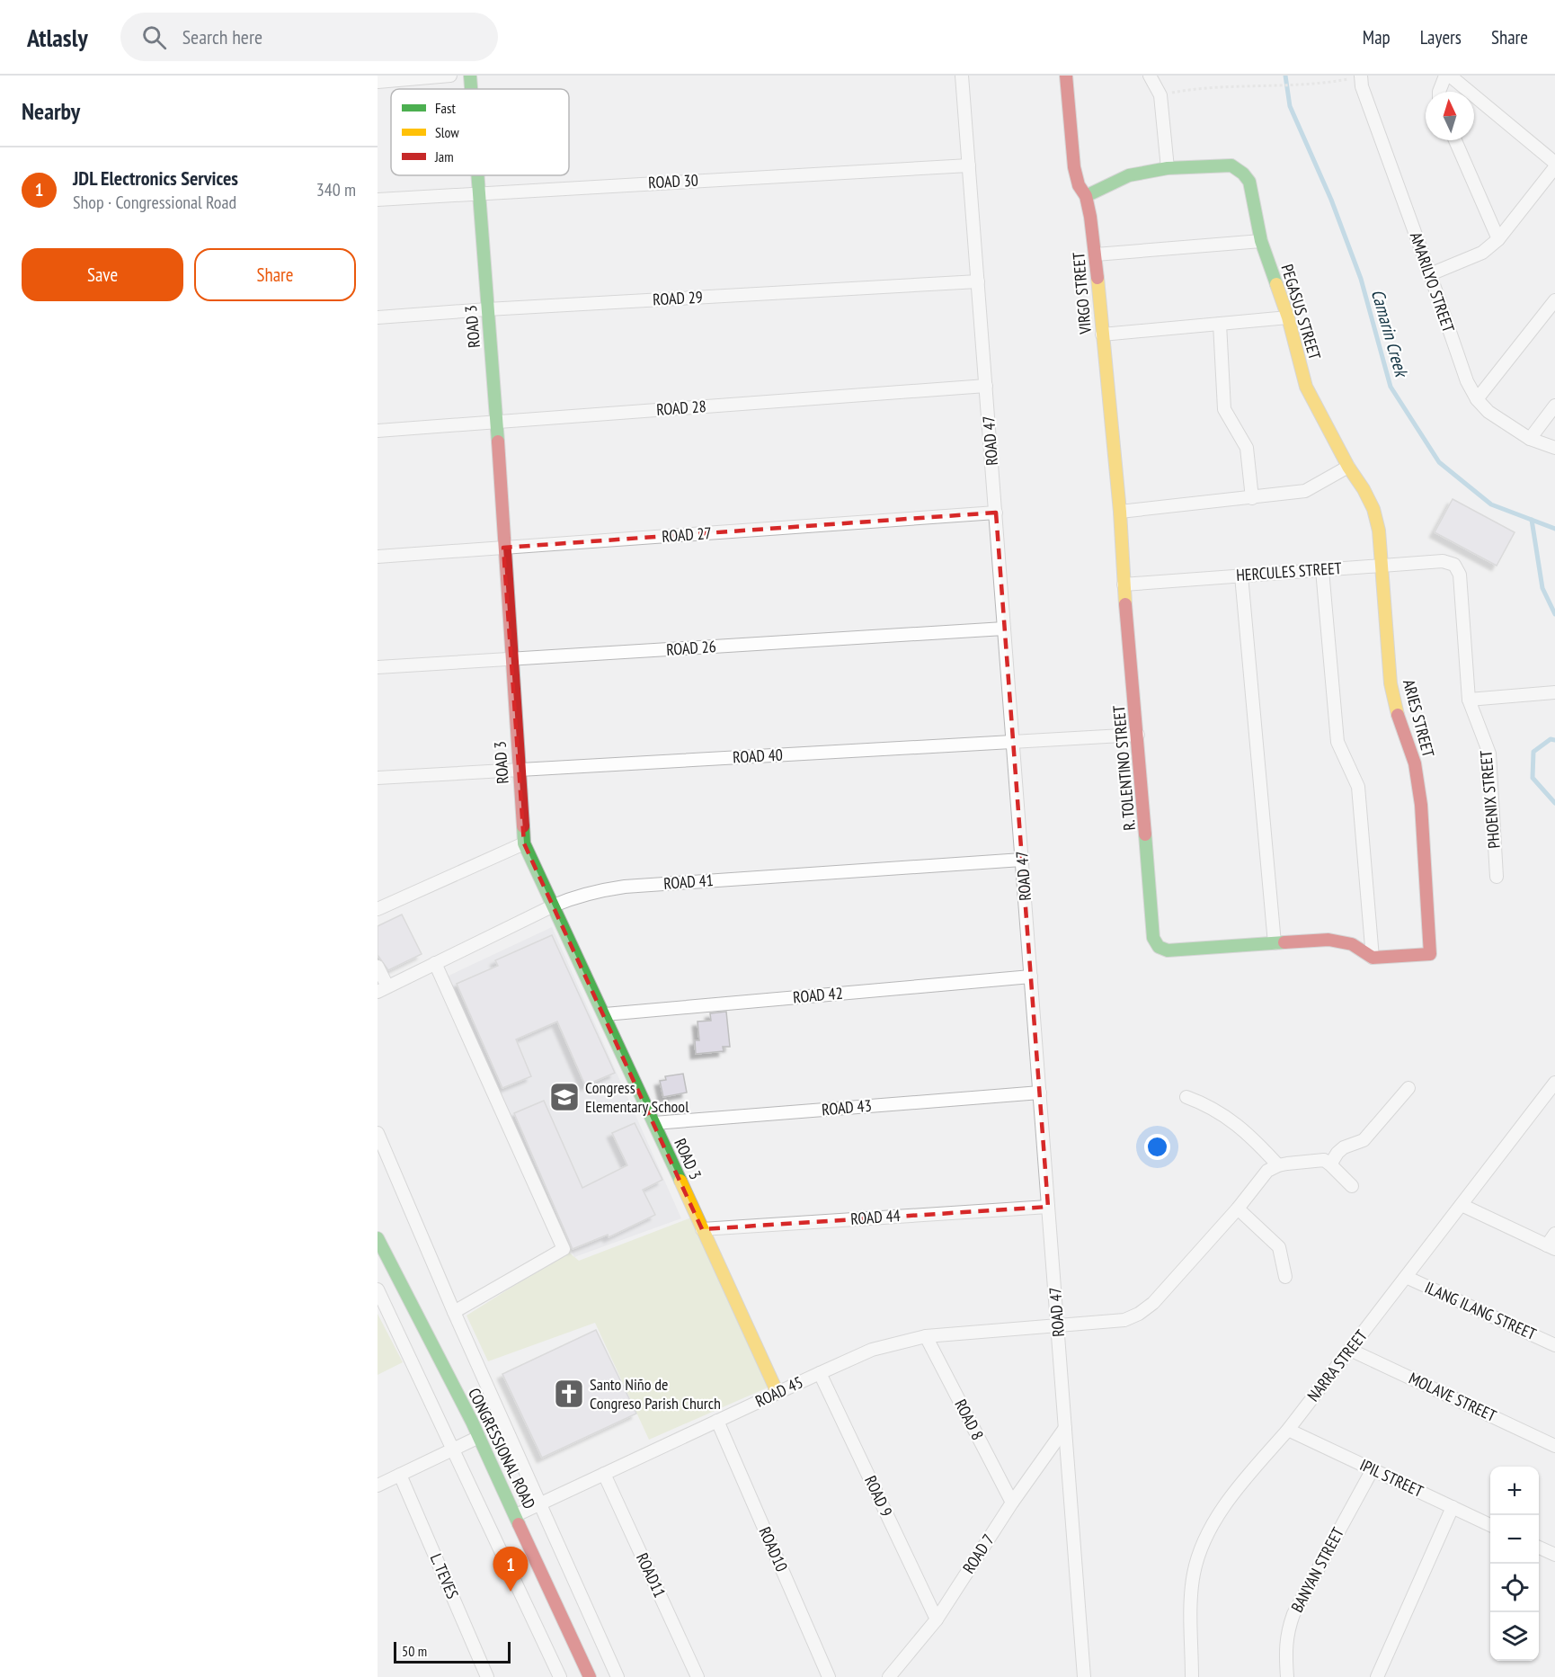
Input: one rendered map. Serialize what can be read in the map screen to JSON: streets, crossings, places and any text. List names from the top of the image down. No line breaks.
{"streets":{"street":["ROAD 30","AMARILYO STREET","VIRGO STREET","ROAD 29","PEGASUS STREET","ROAD 3","ROAD 28","ROAD 47","ROAD 27","HERCULES STREET","ROAD 26","ARIES STREET","ROAD 40","R. TOLENTINO STREET","PHOENIX STREET","ROAD 41","ROAD 42","ROAD 43","ROAD 44","ILANG ILANG STREET","NARRA STREET","ROAD 45","MOLAVE STREET","ROAD 8","CONGRESSIONAL ROAD","IPIL STREET","ROAD 9","ROAD10","ROAD 7","BANYAN STREET","ROAD11","L. TEVES"]},"crossings":[["ROAD 30","ROAD 3"],["ROAD 30","ROAD 47"],["VIRGO STREET","HERCULES STREET"],["VIRGO STREET","R. TOLENTINO STREET"],["ROAD 29","ROAD 3"],["ROAD 29","ROAD 47"],["PEGASUS STREET","ARIES STREET"],["ROAD 3","ROAD 28"],["ROAD 3","ROAD 27"],["ROAD 3","ROAD 26"],["ROAD 3","ROAD 40"],["ROAD 3","ROAD 41"],["ROAD 3","ROAD 42"],["ROAD 3","ROAD 43"],["ROAD 3","ROAD 44"],["ROAD 3","ROAD 45"],["ROAD 28","ROAD 47"],["ROAD 47","ROAD 27"],["ROAD 47","ROAD 26"],["ROAD 47","ROAD 40"],["ROAD 47","ROAD 41"],["ROAD 47","ROAD 42"],["ROAD 47","ROAD 43"],["ROAD 47","ROAD 44"],["ROAD 47","ROAD 45"],["ROAD 47","ROAD 7"],["HERCULES STREET","ARIES STREET"],["HERCULES STREET","R. TOLENTINO STREET"],["HERCULES STREET","PHOENIX STREET"],["ROAD 40","R. TOLENTINO STREET"],["ILANG ILANG STREET","NARRA STREET"],["NARRA STREET","MOLAVE STREET"],["NARRA STREET","IPIL STREET"],["ROAD 45","ROAD 8"],["ROAD 45","CONGRESSIONAL ROAD"],["ROAD 45","ROAD 9"],["ROAD 45","ROAD10"],["ROAD 45","ROAD11"],["ROAD 8","ROAD 7"],["IPIL STREET","BANYAN STREET"],["ROAD 9","ROAD 7"]],"water":["Camarin Creek"],"places":{"school or university":["Congress Elementary School"],"church":["Santo Niño de Congreso Parish Church"]},"legend":["Fast","Slow","Jam"],"scale_bar":"50 m","north":"top","page":{"header":"Atlasly","search":"Search here","nav":["Map","Layers","Share"],"heading":"Nearby","list":[{"mark":"1","name":"JDL Electronics Services","note":"Shop · Congressional Road","value":"340 m"}],"buttons":["Save","Share"],"map_buttons":["+","−"],"pins":"1","scale":"50 m"}}
